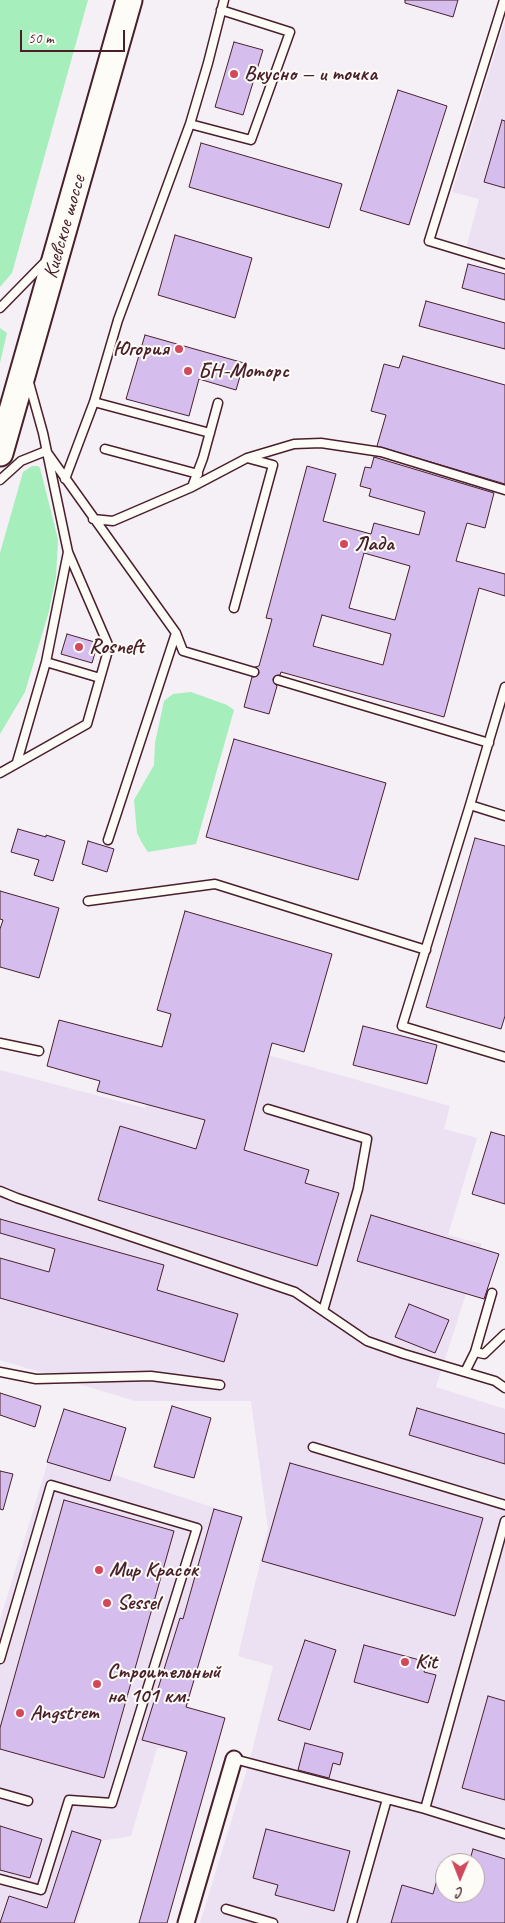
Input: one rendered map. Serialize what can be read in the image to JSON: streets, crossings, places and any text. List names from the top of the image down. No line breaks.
{"streets":{"highway":["Киевское шоссе"]},"places":["Вкусно — и точка","Югория","БН-Моторс","Лада","Rosneft","Мир Красок","Sessel","Kit","Строительный на 101 км.","Angstrem"],"scale_bar":"50 m","north":"bottom"}
